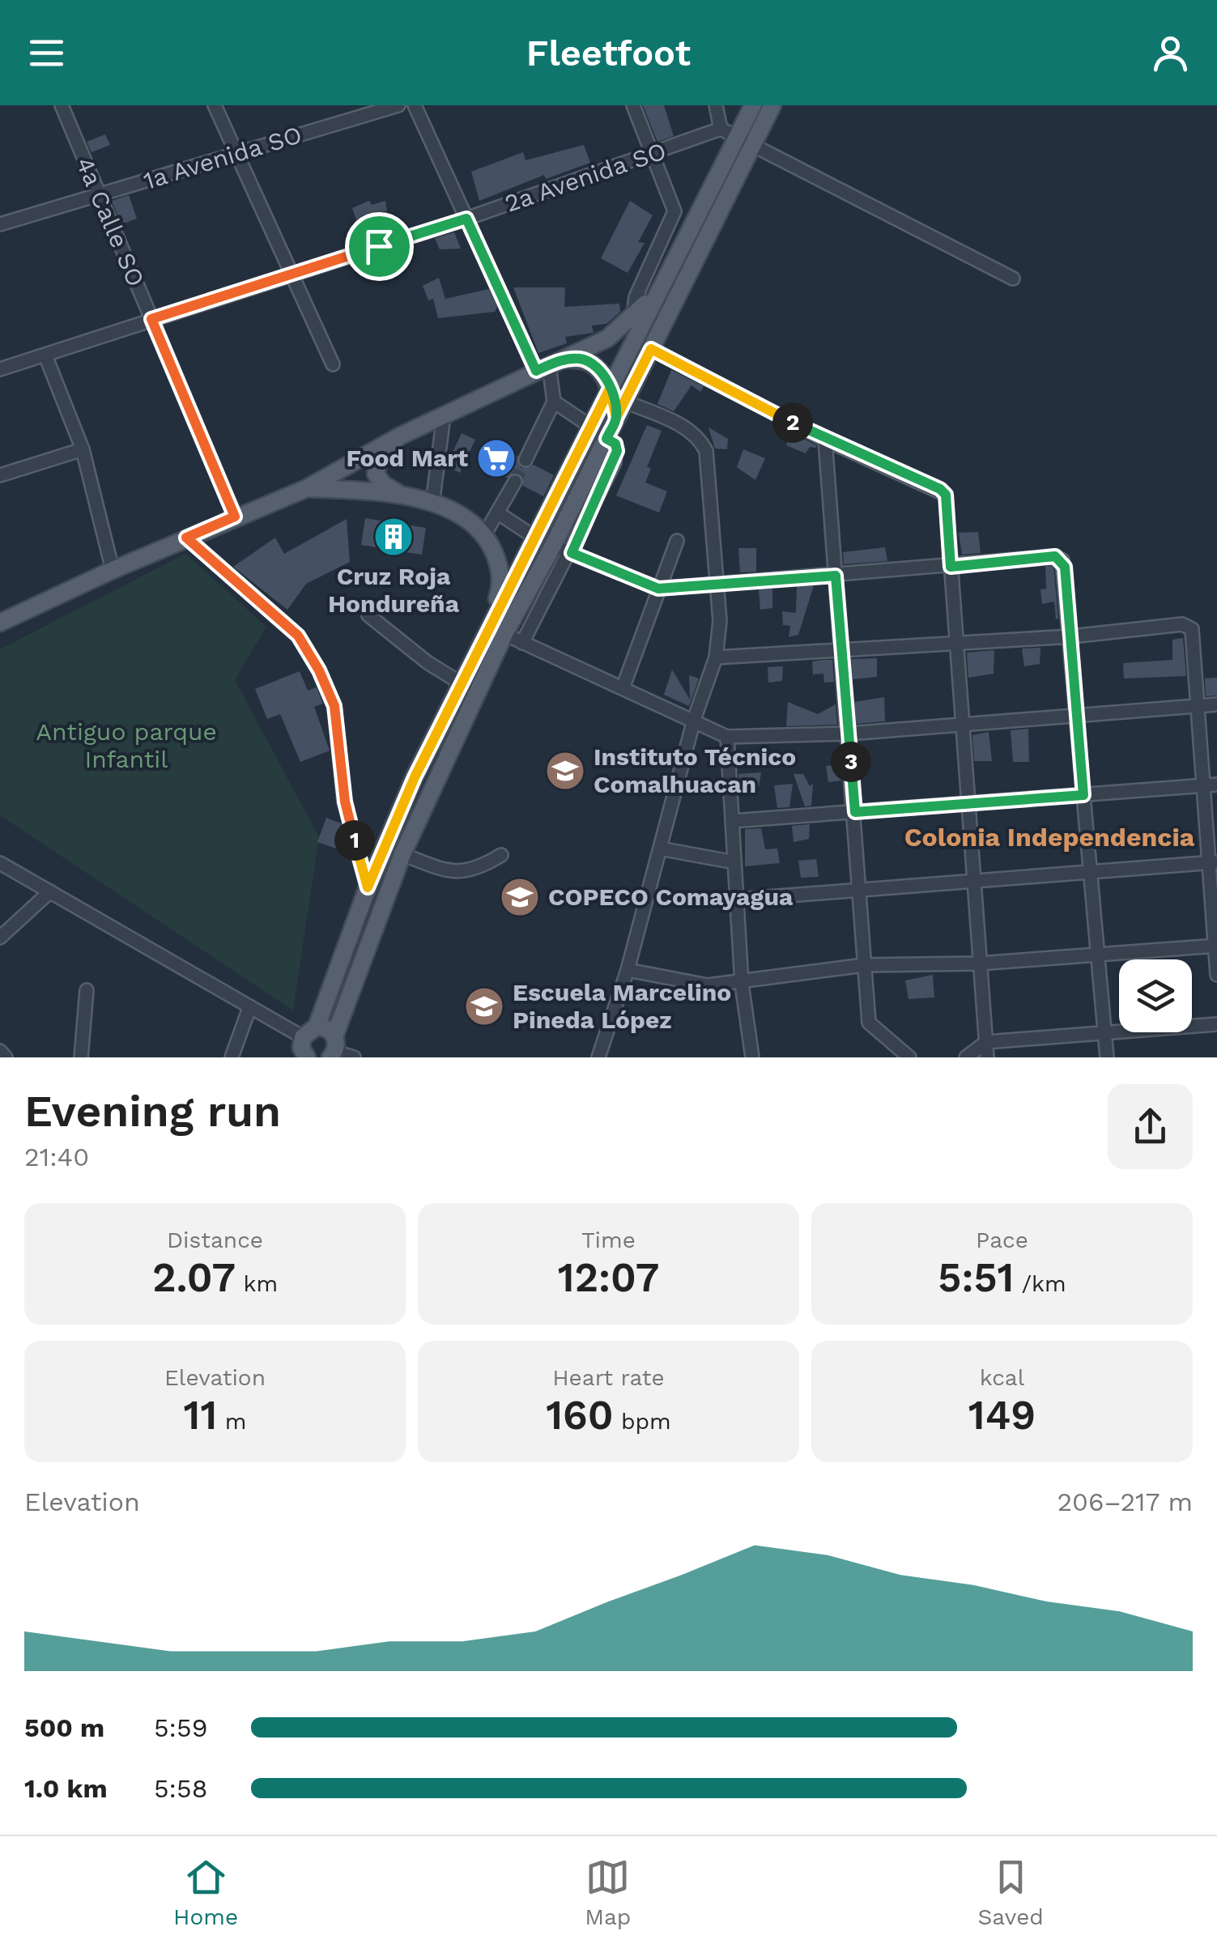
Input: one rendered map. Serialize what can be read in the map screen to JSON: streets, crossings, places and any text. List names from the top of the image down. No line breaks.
{"streets":{"street":["1a Avenida SO","2a Avenida SO","4a Calle SO"]},"crossings":[["1a Avenida SO","4a Calle SO"],["2a Avenida SO","4a Calle SO"]],"districts":["Colonia Independencia"],"parks":["Antiguo parque Infantil"],"places":{"supermarket":["Food Mart"],"building":["Cruz Roja Hondureña"],"school or university":["Instituto Técnico Comalhuacan","COPECO Comayagua","Escuela Marcelino Pineda López"]},"page":{"header":"Fleetfoot","pins":["2","3","1"],"heading":["Evening run","21:40"],"stats":[["Distance","2.07 km"],["Time","12:07"],["Pace","5:51 /km"],["Elevation","11 m"],["Heart rate","160 bpm"],["kcal","149"]],"chart":["Elevation","206–217 m"],"list":[{"name":"500 m","note":"5:59"},{"name":"1.0 km","note":"5:58"}],"tabs":["Home","Map","Saved"]}}
